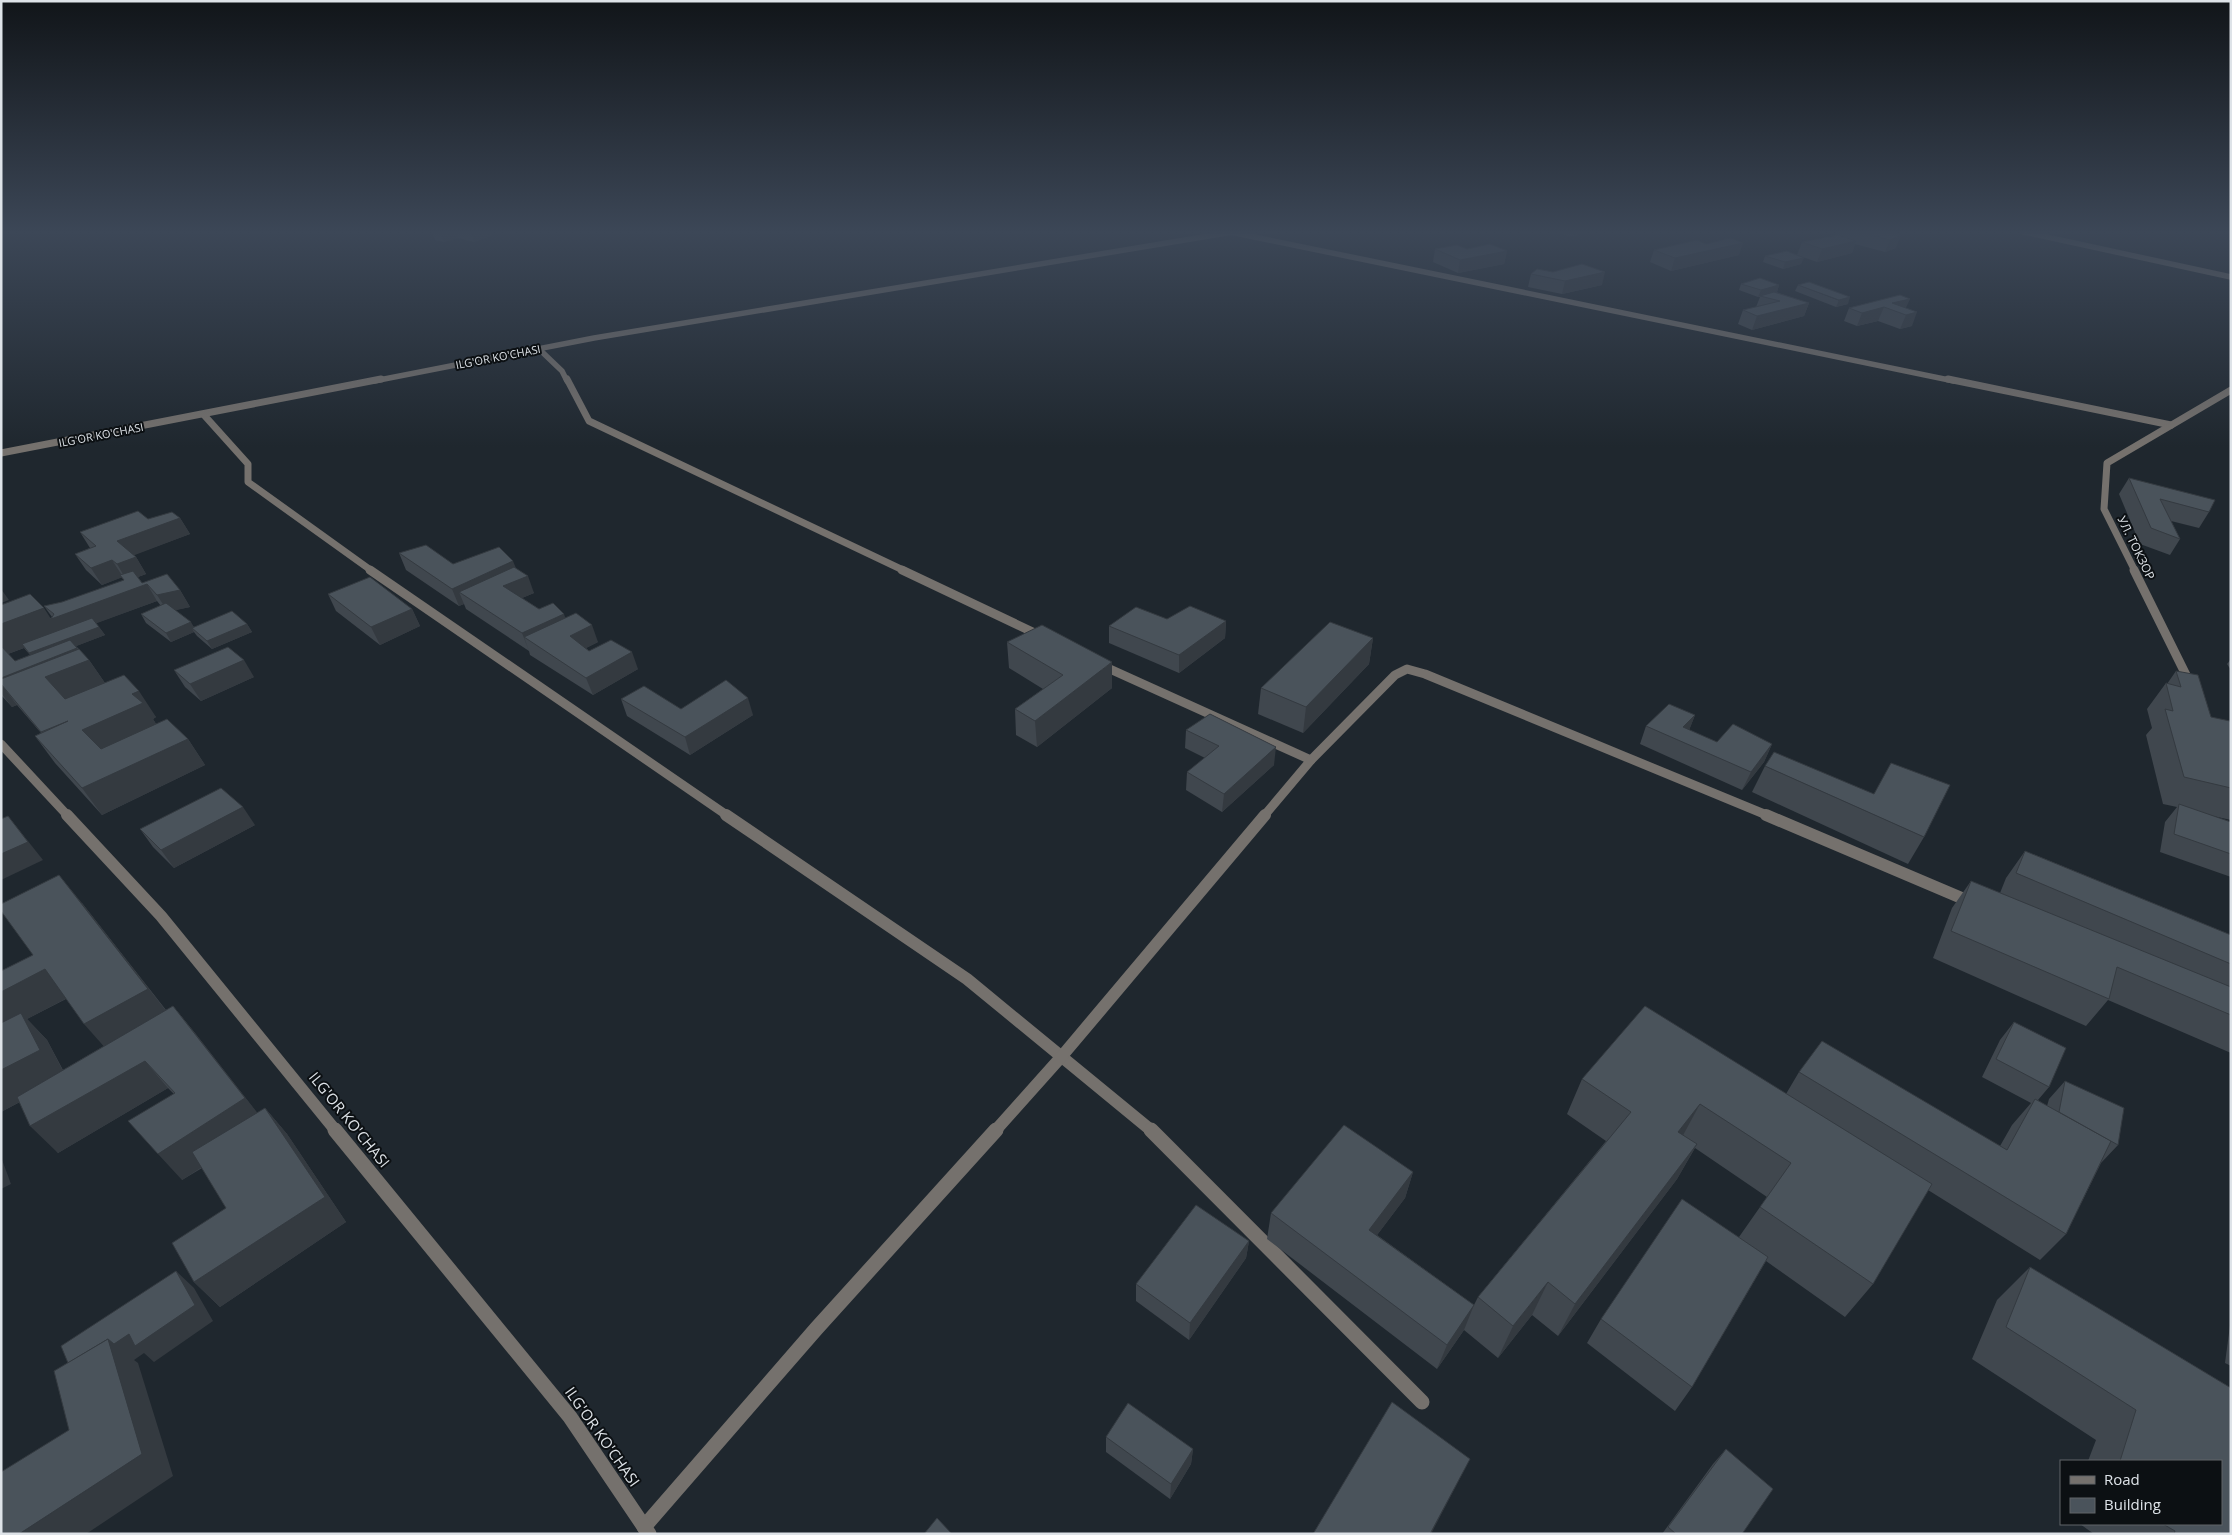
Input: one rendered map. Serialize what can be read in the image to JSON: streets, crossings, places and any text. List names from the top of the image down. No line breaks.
{"streets":{"street":["ILG'OR KO'CHASI","УЛ. ТОКЗОР"]},"legend":["Road","Building"]}
